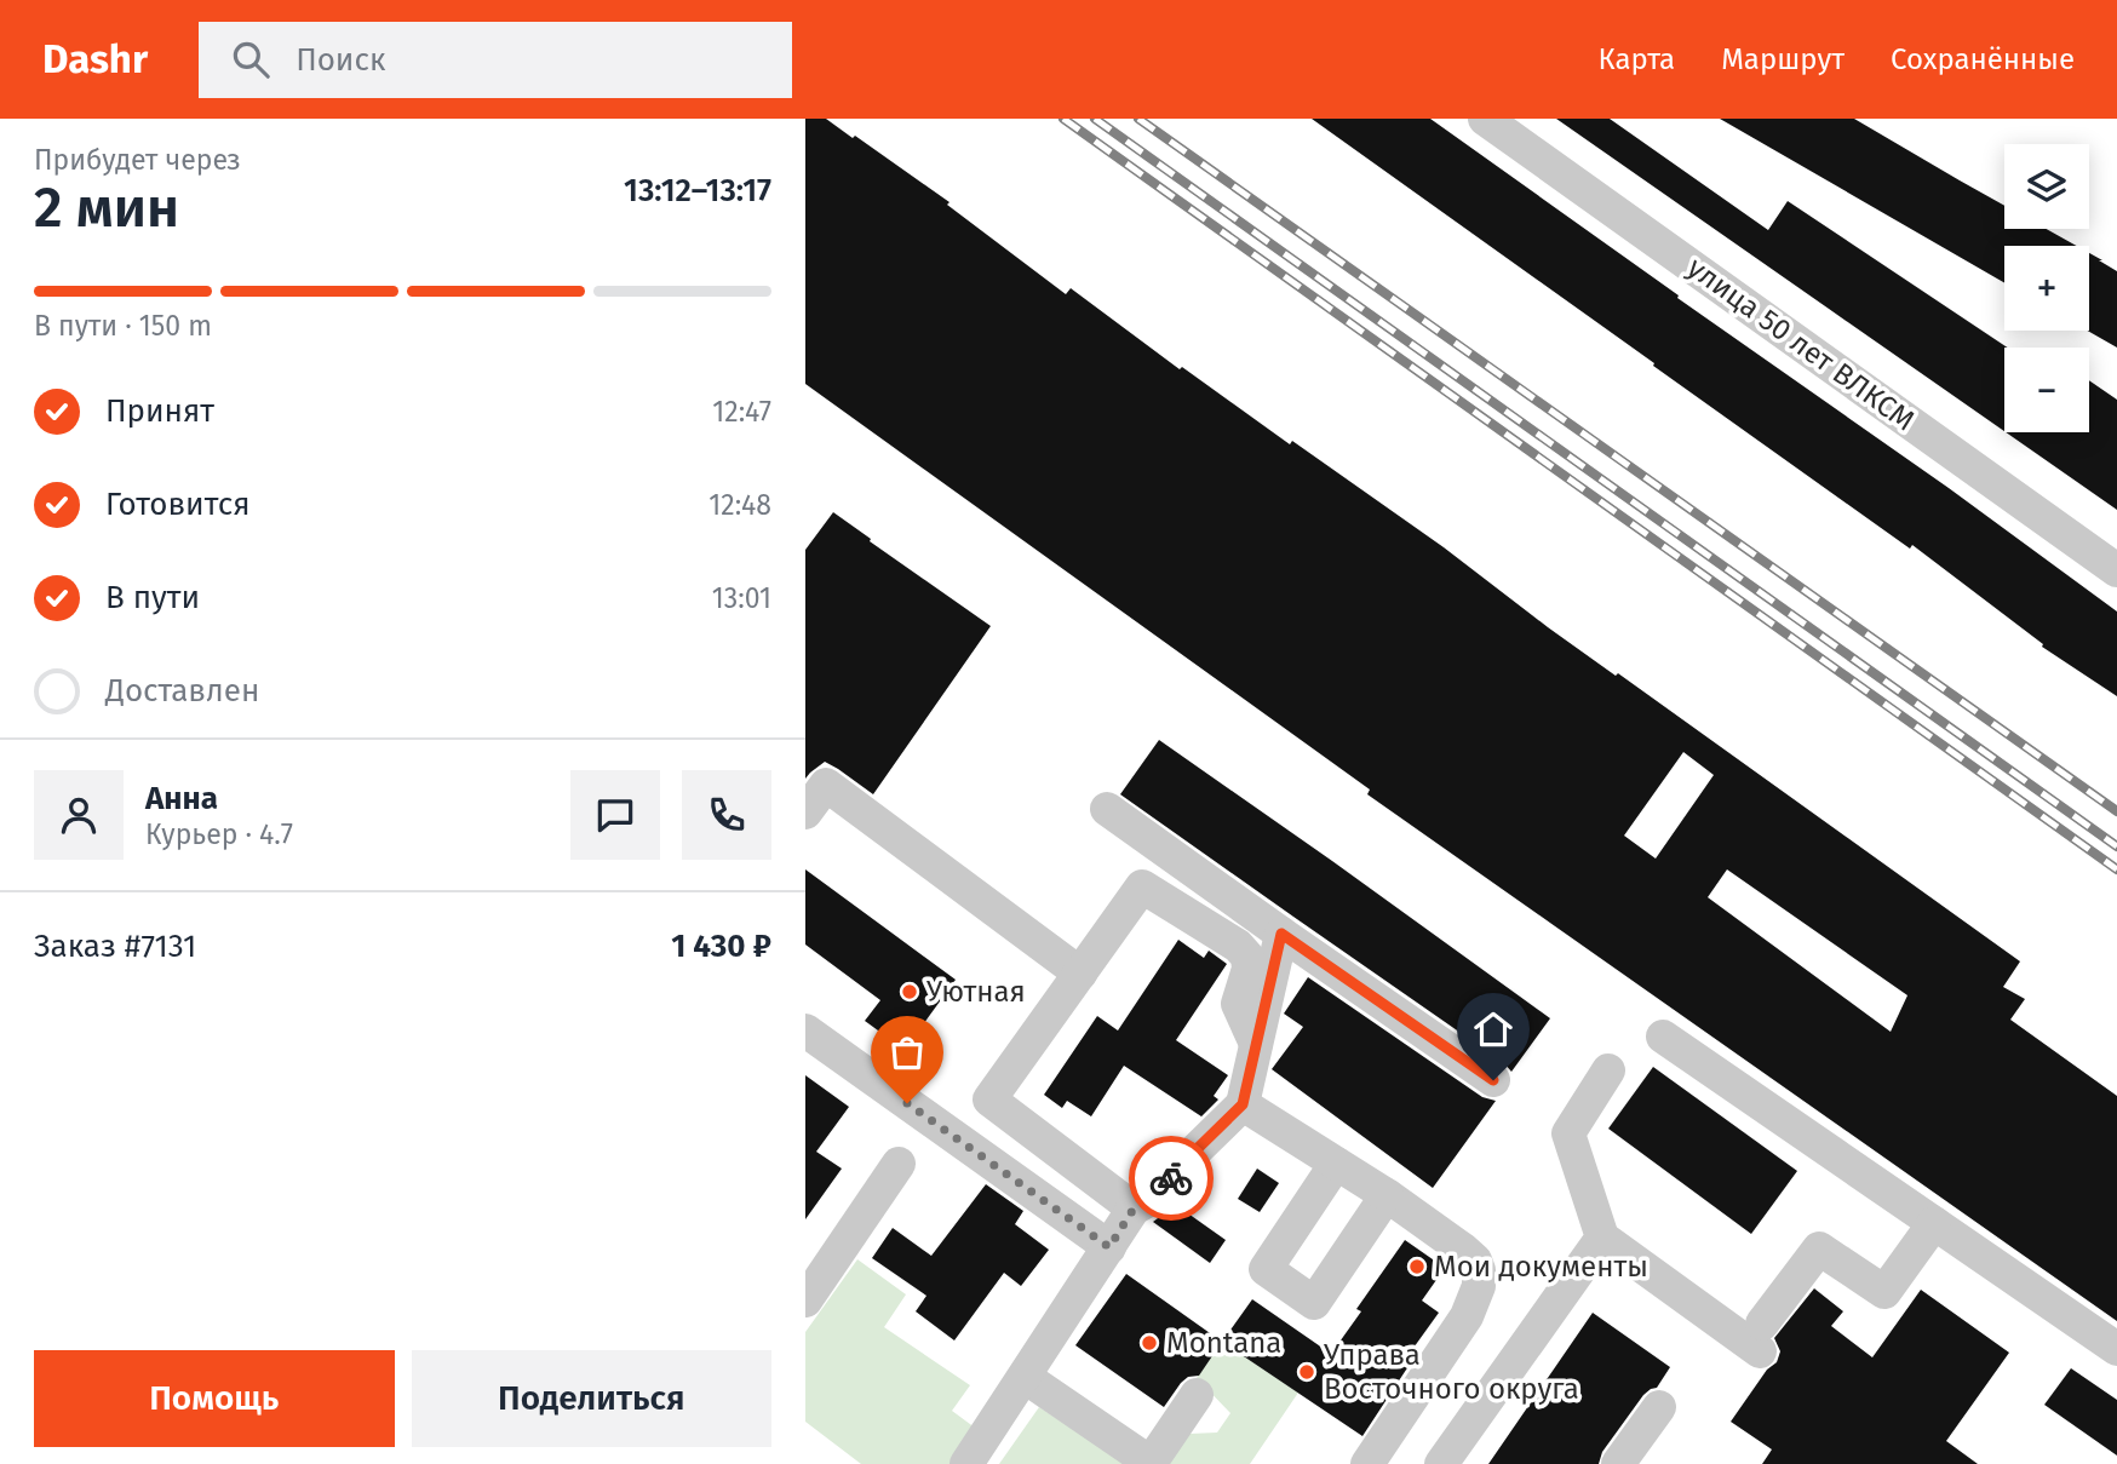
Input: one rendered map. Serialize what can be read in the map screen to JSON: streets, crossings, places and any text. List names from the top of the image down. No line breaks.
{"streets":{"street":["улица 50 лет ВЛКСМ"]},"places":["Уютная","Мои документы","Montana","Управа Восточного округа"],"page":{"header":"Dashr","search":"Поиск","nav":["Карта","Маршрут","Сохранённые"],"heading":["2 мин","Прибудет через","13:12–13:17"],"panel":["Анна","Курьер · 4.7","Заказ #7131","1 430 ₽"],"map_buttons":["+","−"],"bar":"В пути · 150 m","list":[["Принят","12:47"],["Готовится","12:48"],["В пути","13:01"],"Доставлен"],"buttons":["Помощь","Поделиться"]}}
